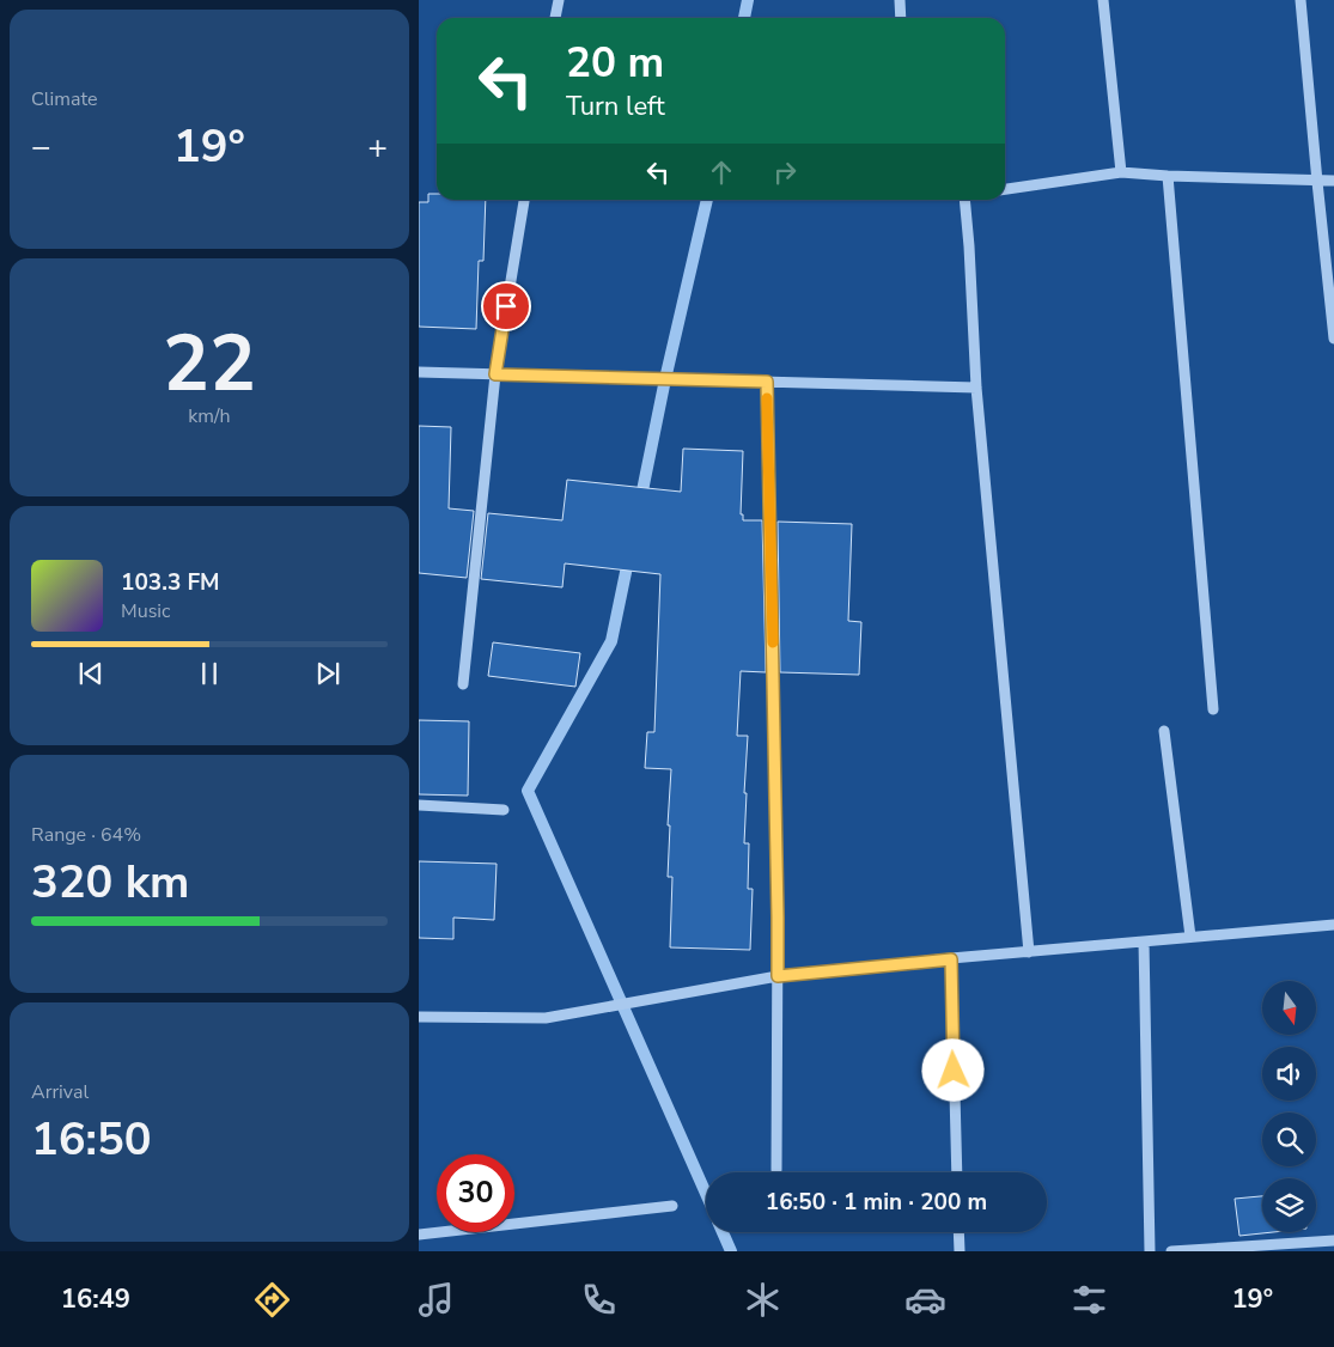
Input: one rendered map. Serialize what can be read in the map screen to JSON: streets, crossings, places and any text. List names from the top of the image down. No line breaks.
{"north":"bottom","page":{"tile":["Climate",["22","km/h"],["Range · 64%","320 km"],["Arrival","16:50"]],"turn":["20 m","Turn left"],"heat":["−","19°","+"],"song":["103.3 FM","Music"],"limit":"30","trip":"16:50 · 1 min · 200 m","tabs":["16:49","19°"]}}
